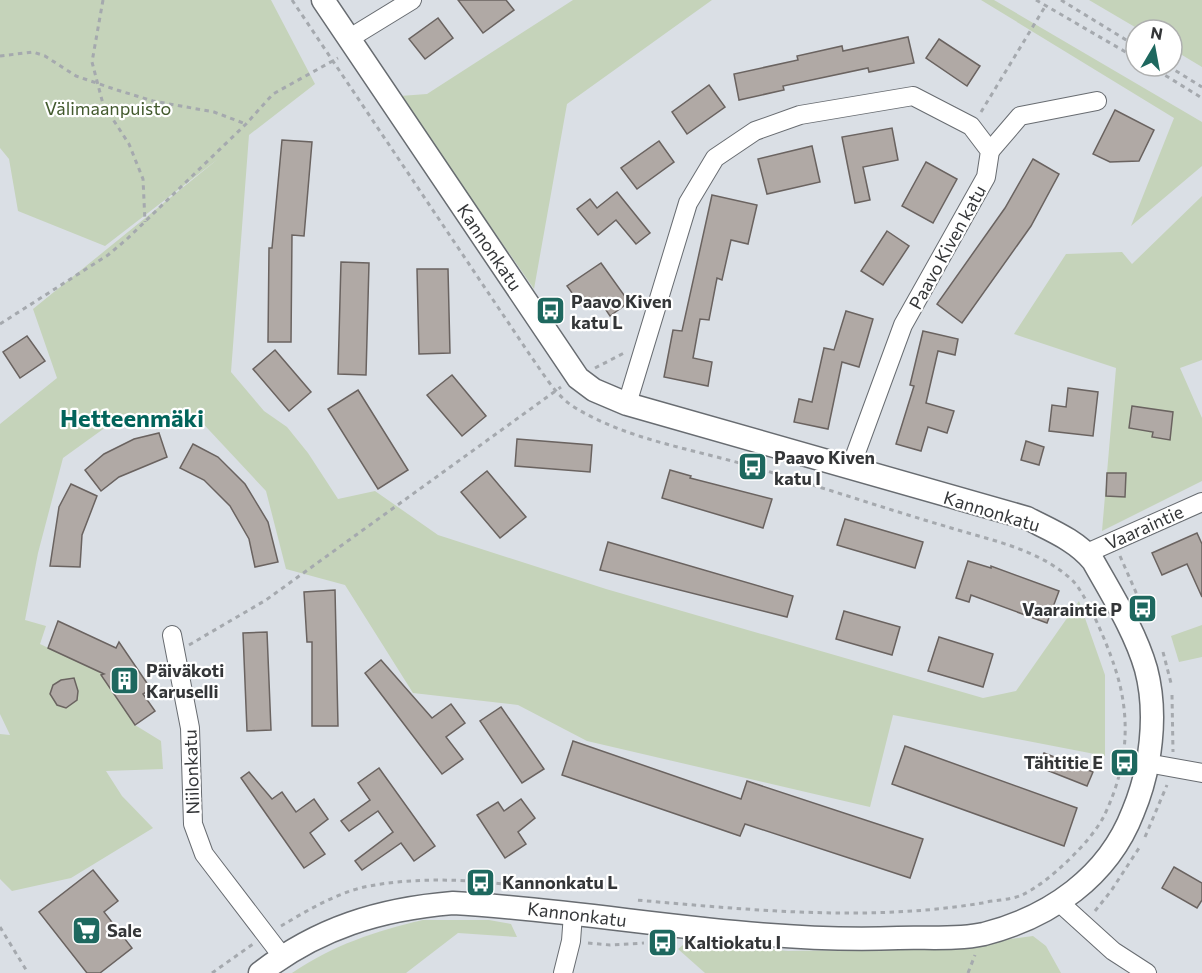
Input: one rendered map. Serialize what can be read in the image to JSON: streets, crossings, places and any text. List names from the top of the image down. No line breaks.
{"streets":{"street":["Kannonkatu","Paavo Kiven katu","Vaaraintie","Niilonkatu"]},"crossings":[["Kannonkatu","Paavo Kiven katu"],["Kannonkatu","Vaaraintie"],["Kannonkatu","Niilonkatu"]],"districts":["Hetteenmäki"],"parks":["Välimaanpuisto"],"places":{"bus stop":["Paavo Kiven katu L","Paavo Kiven katu I","Vaaraintie P","Tähtitie E","Kannonkatu L","Kaltiokatu I"],"building":["Päiväkoti Karuselli"],"supermarket":["Sale"]},"north":"top"}
